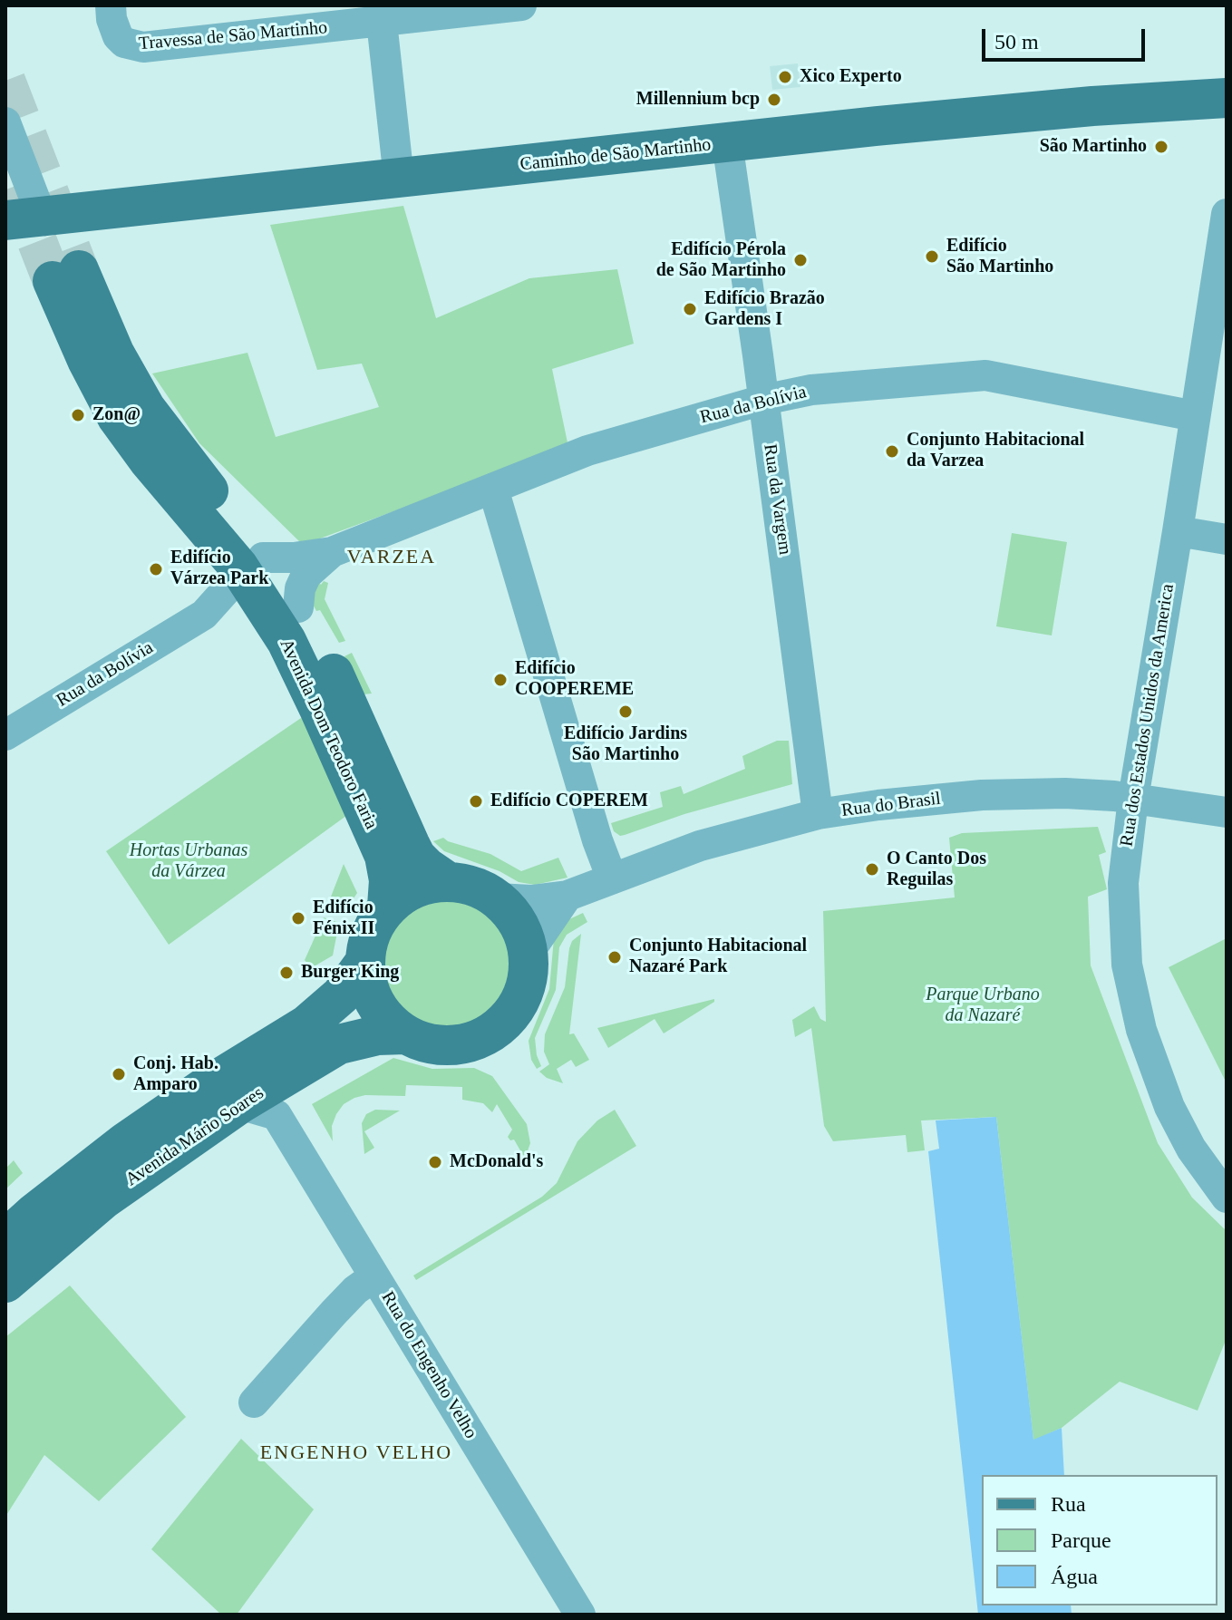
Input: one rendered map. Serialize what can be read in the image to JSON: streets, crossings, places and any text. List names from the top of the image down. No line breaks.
{"streets":{"main road":["Caminho de São Martinho","Avenida Dom Teodoro Faria","Avenida Mário Soares"],"street":["Travessa de São Martinho","Rua da Bolívia","Rua da Vargem","Rua dos Estados Unidos da America","Rua do Brasil","Rua do Engenho Velho"]},"crossings":[["Caminho de São Martinho","Rua da Vargem"],["Rua da Bolívia","Rua da Vargem"],["Rua da Bolívia","Rua dos Estados Unidos da America"],["Rua da Bolívia","Avenida Dom Teodoro Faria"],["Rua da Vargem","Rua do Brasil"],["Rua dos Estados Unidos da America","Rua do Brasil"],["Avenida Dom Teodoro Faria","Rua do Brasil"],["Avenida Dom Teodoro Faria","Avenida Mário Soares"],["Rua do Brasil","Avenida Mário Soares"],["Avenida Mário Soares","Rua do Engenho Velho"]],"districts":["VARZEA","ENGENHO VELHO"],"parks":["Hortas Urbanas da Várzea","Parque Urbano da Nazaré"],"places":["Xico Experto","Millennium bcp","São Martinho","Edifício São Martinho","Edifício Pérola de São Martinho","Edifício Brazão Gardens I","Zon@","Conjunto Habitacional da Varzea","Edifício Várzea Park","Edifício COOPEREME","Edifício Jardins São Martinho","Edifício COPEREM","O Canto Dos Reguilas","Edifício Fénix II","Conjunto Habitacional Nazaré Park","Burger King","Conj. Hab. Amparo","McDonald's"],"legend":["Rua","Parque","Água"],"scale_bar":"50 m"}
